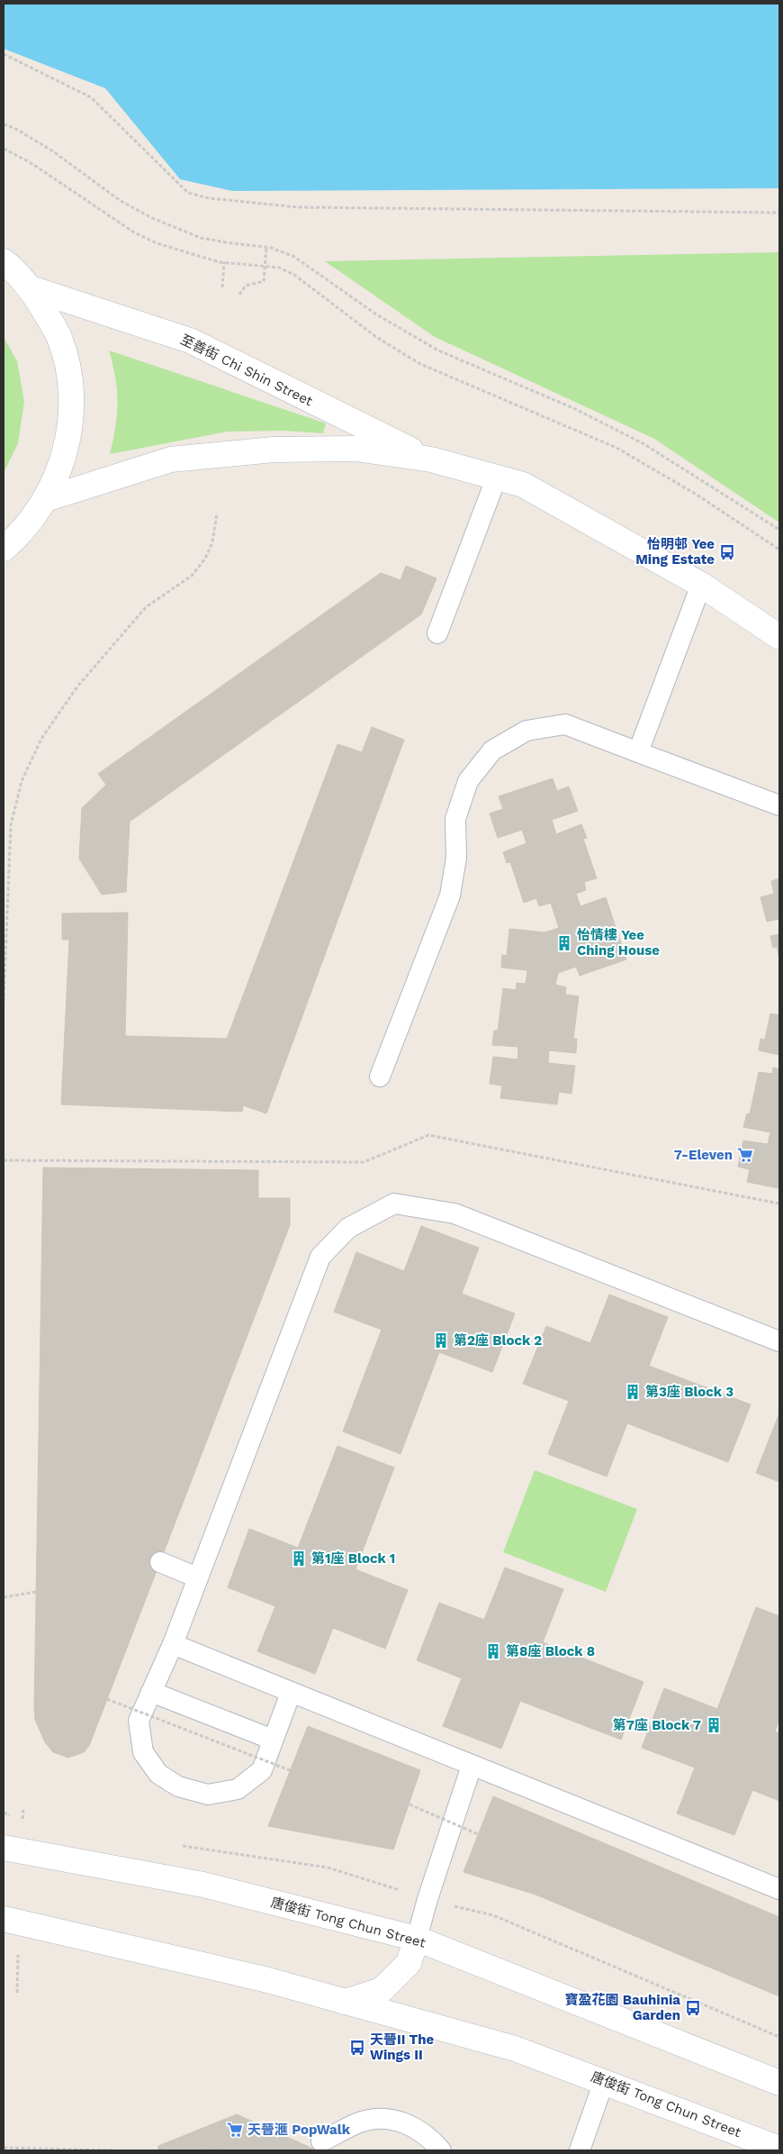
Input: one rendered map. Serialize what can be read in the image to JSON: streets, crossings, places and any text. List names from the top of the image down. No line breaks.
{"streets":{"street":["至善街 Chi Shin Street","唐俊街 Tong Chun Street"]},"places":{"bus stop":["怡明邨 Yee Ming Estate","寶盈花園 Bauhinia Garden","天晉II The Wings II"],"building":["怡情樓 Yee Ching House","第2座 Block 2","第3座 Block 3","第1座 Block 1","第8座 Block 8","第7座 Block 7"],"supermarket":["7-Eleven","天晉滙 PopWalk"]}}
